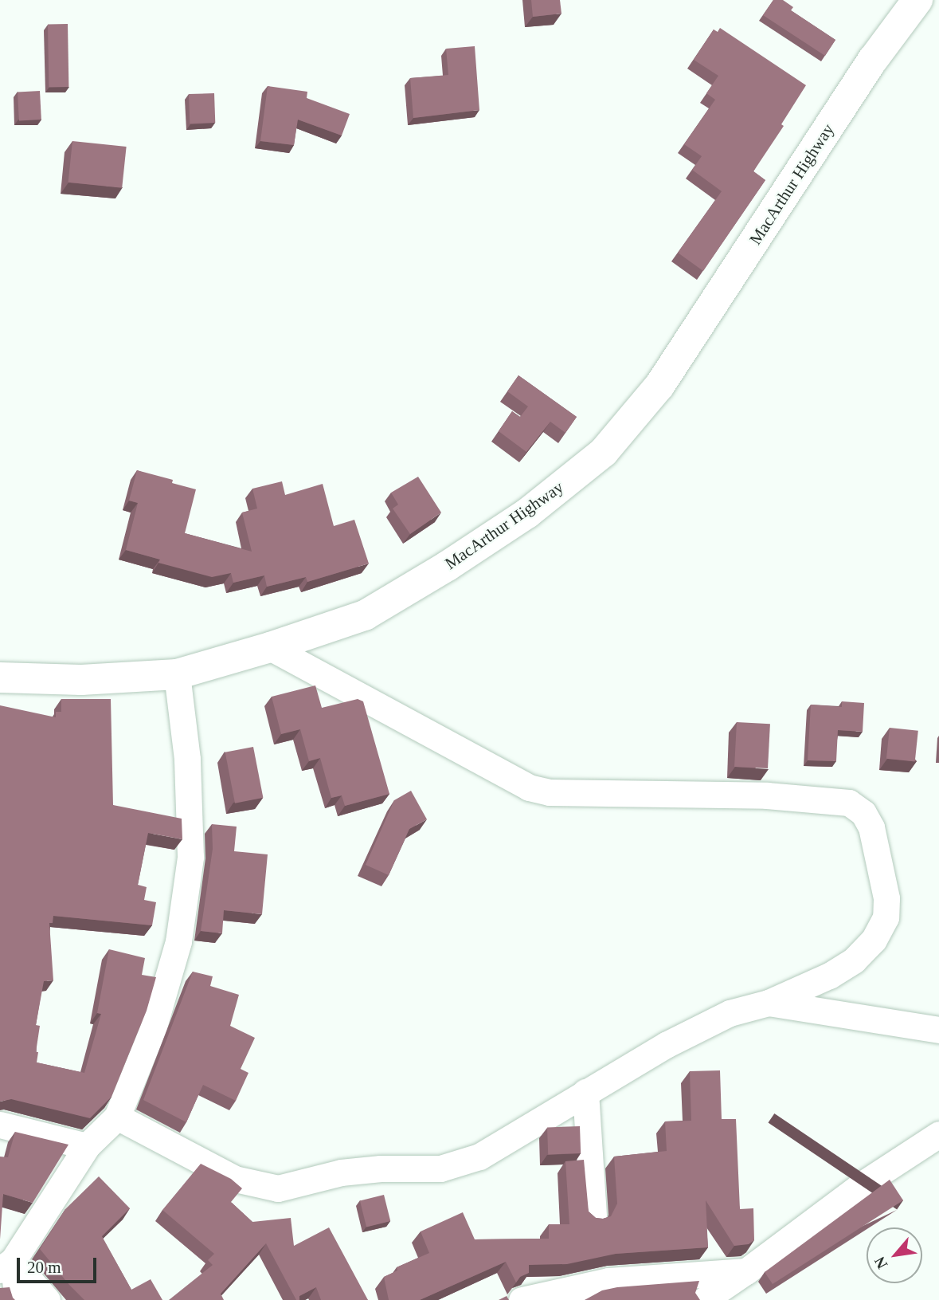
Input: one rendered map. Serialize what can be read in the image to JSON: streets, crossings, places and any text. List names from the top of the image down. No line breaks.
{"streets":{"highway":["MacArthur Highway"]},"scale_bar":"20 m","north":"bottom left"}
